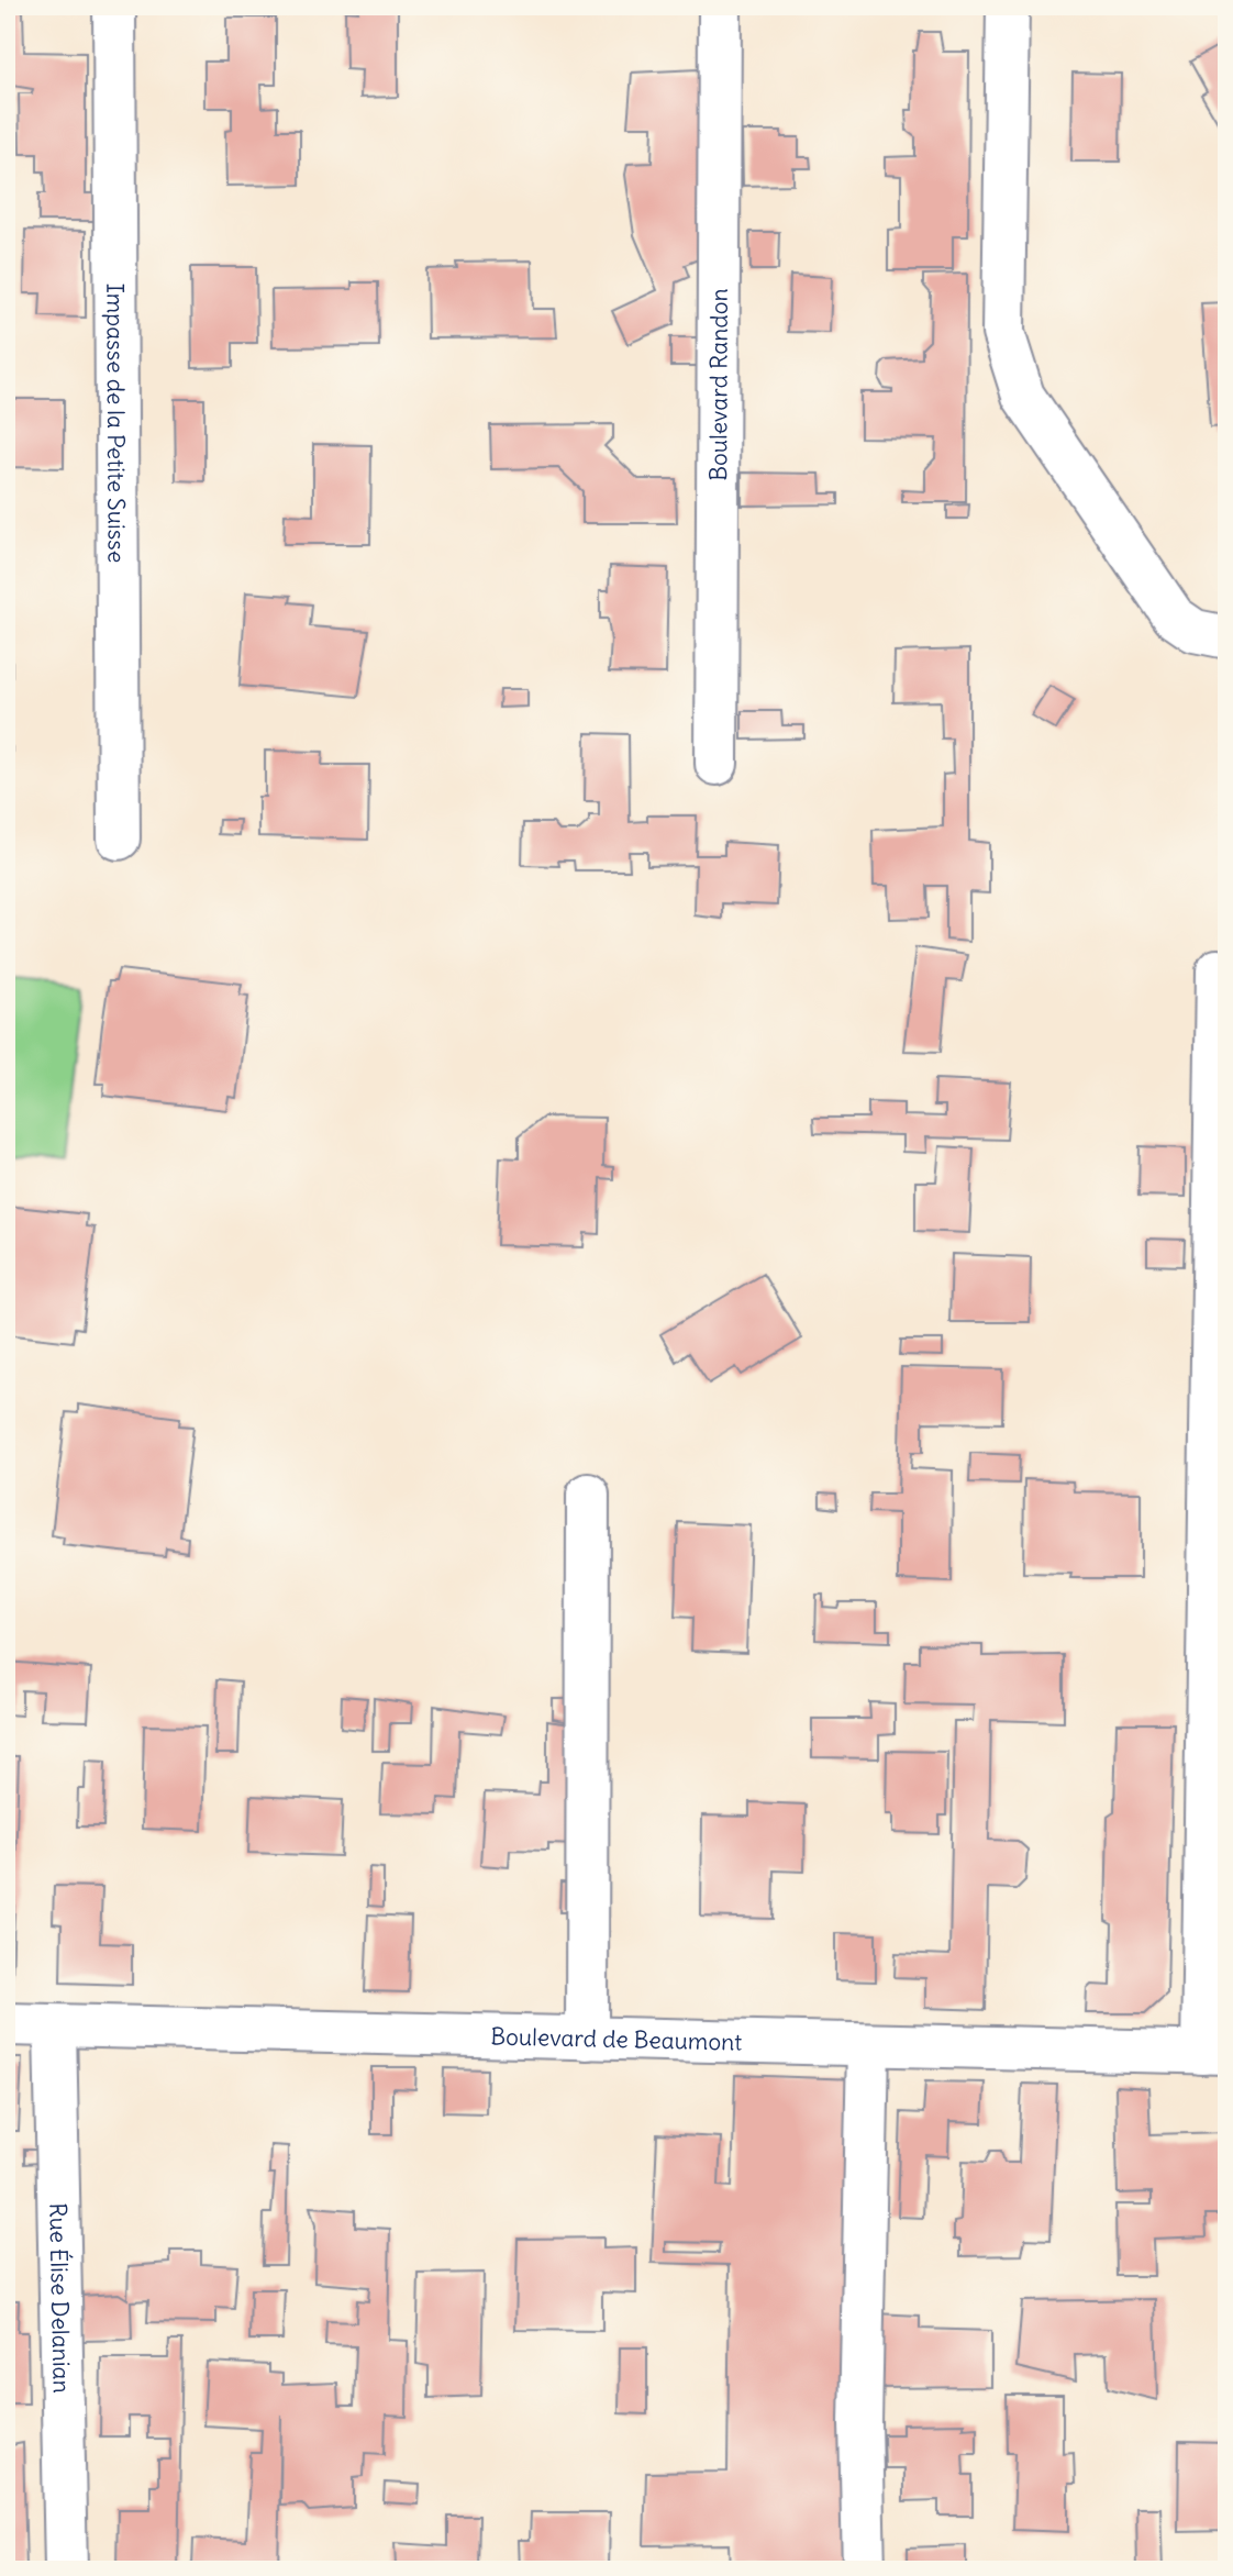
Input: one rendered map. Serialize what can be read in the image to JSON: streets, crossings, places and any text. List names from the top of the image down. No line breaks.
{"streets":{"street":["Boulevard Randon","Impasse de la Petite Suisse","Boulevard de Beaumont","Rue Élise Delanian"]},"crossings":[["Boulevard de Beaumont","Rue Élise Delanian"]]}
